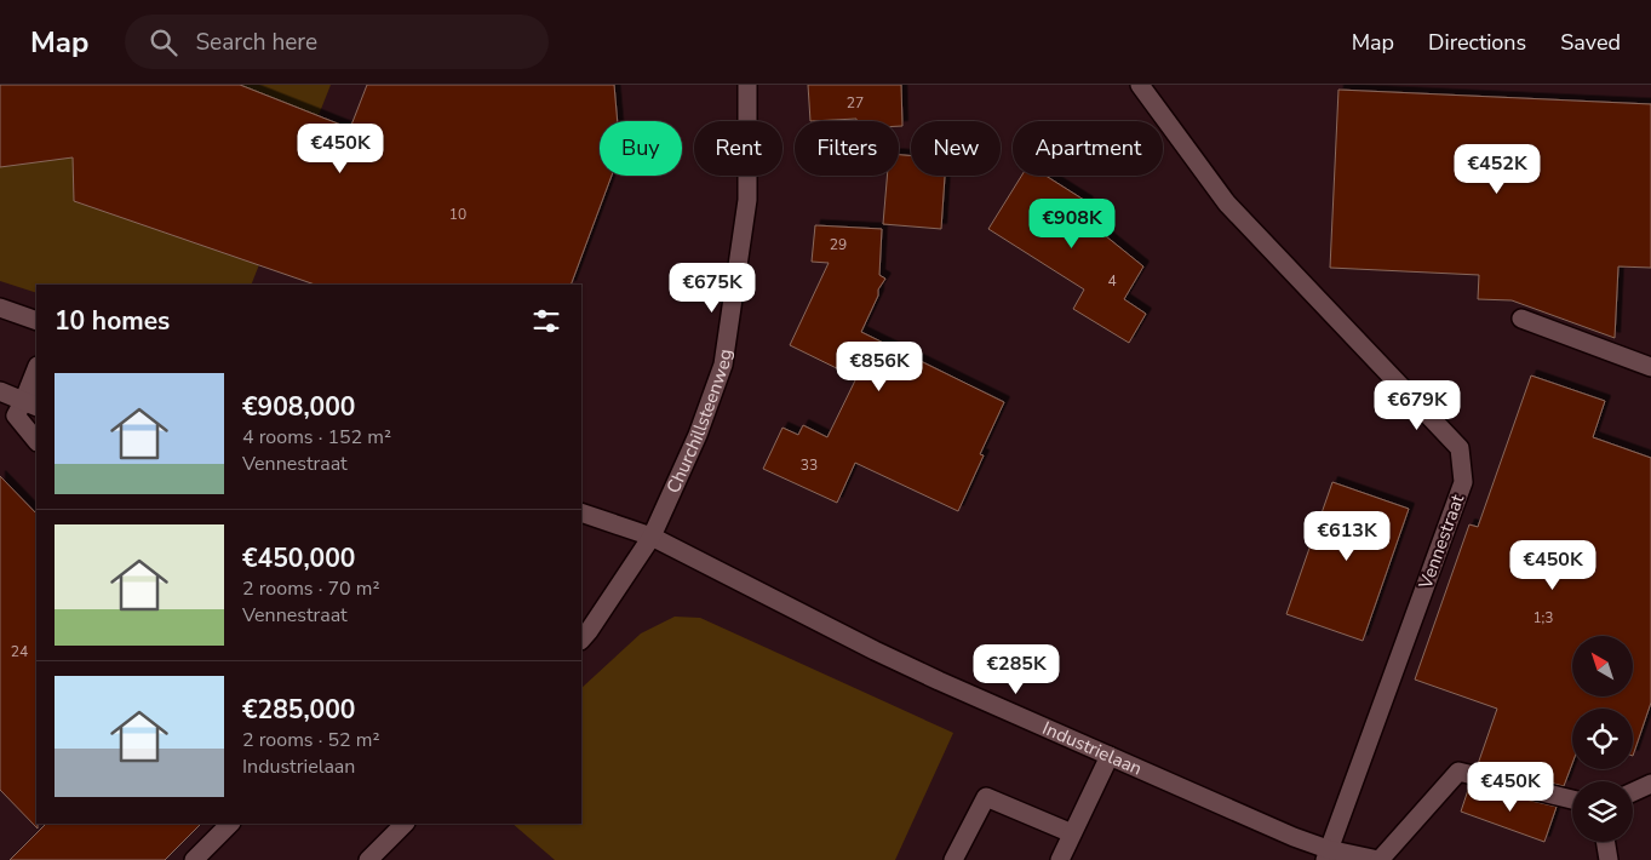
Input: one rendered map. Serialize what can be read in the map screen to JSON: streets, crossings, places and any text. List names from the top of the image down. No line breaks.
{"streets":{"street":["Churchillsteenweg","Vennestraat","Industrielaan"]},"crossings":[["Churchillsteenweg","Industrielaan"],["Vennestraat","Industrielaan"]],"house_numbers":["27","10","29","4","33","1;3","24"],"north":"top left","page":{"header":"Map","search":"Search here","nav":["Map","Directions","Saved"],"chip":["Buy","Rent","Filters","New","Apartment"],"price":["€450K","€452K","€908K","€675K","€856K","€679K","€613K","€450K","€285K","€450K"],"heading":"10 homes","list":[{"name":"€908,000","note":"4 rooms · 152 m² · Vennestraat"},{"name":"€450,000","note":"2 rooms · 70 m² · Vennestraat"},{"name":"€285,000","note":"2 rooms · 52 m² · Industrielaan"}]}}
